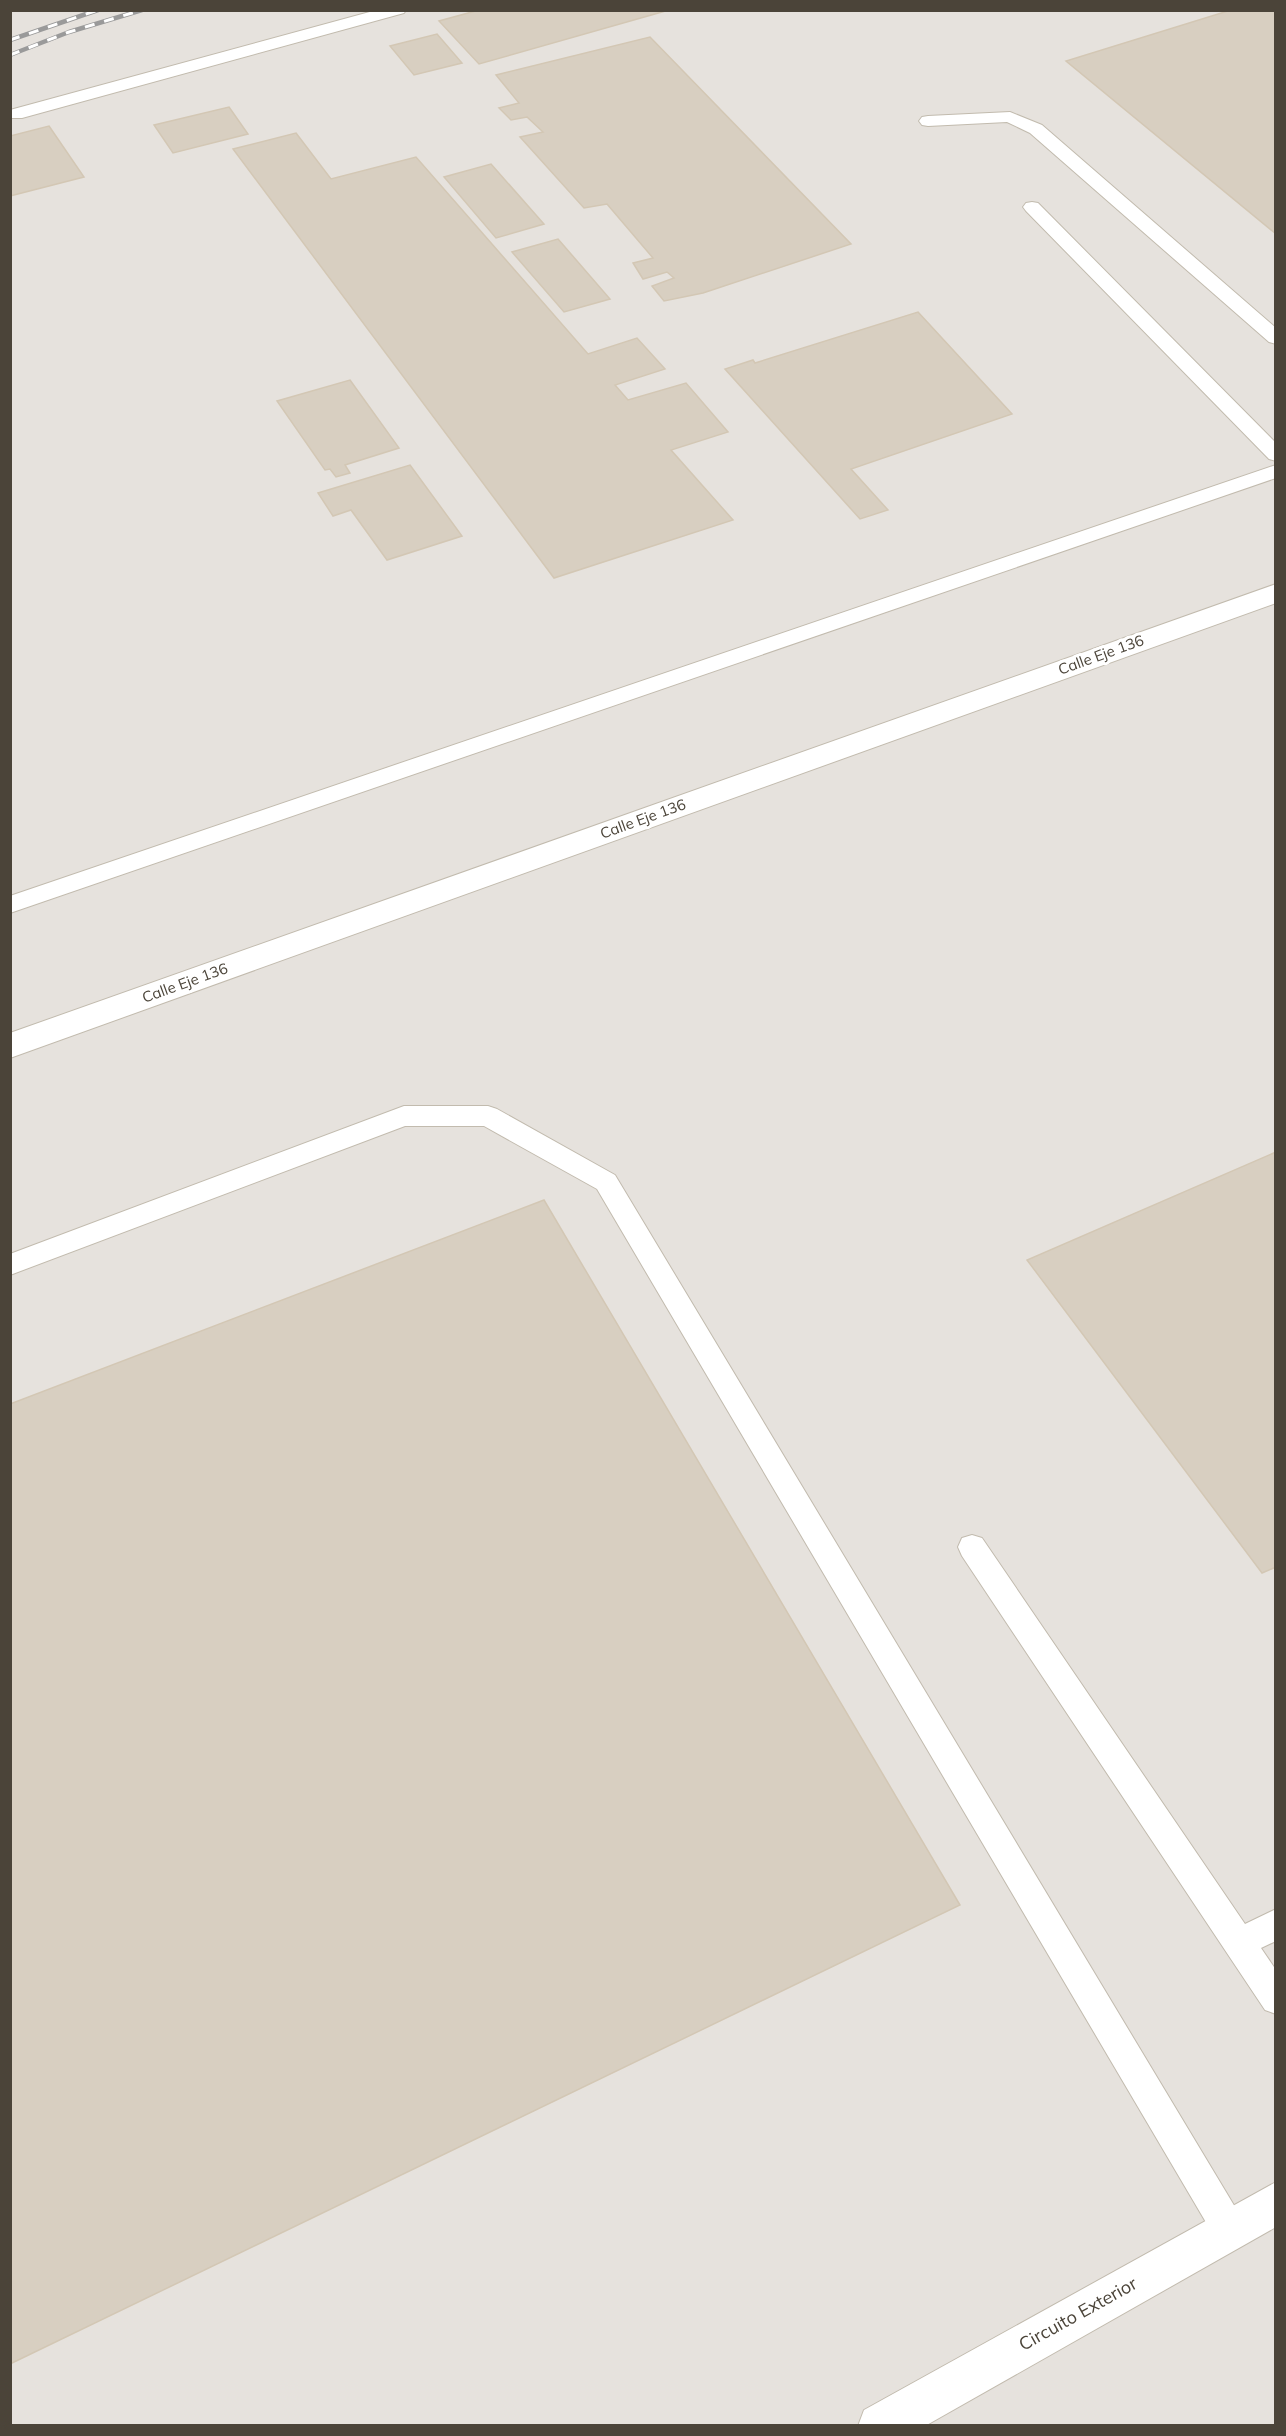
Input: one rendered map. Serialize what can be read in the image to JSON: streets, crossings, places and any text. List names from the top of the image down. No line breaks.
{"streets":{"street":["Calle Eje 136","Circuito Exterior"]}}
